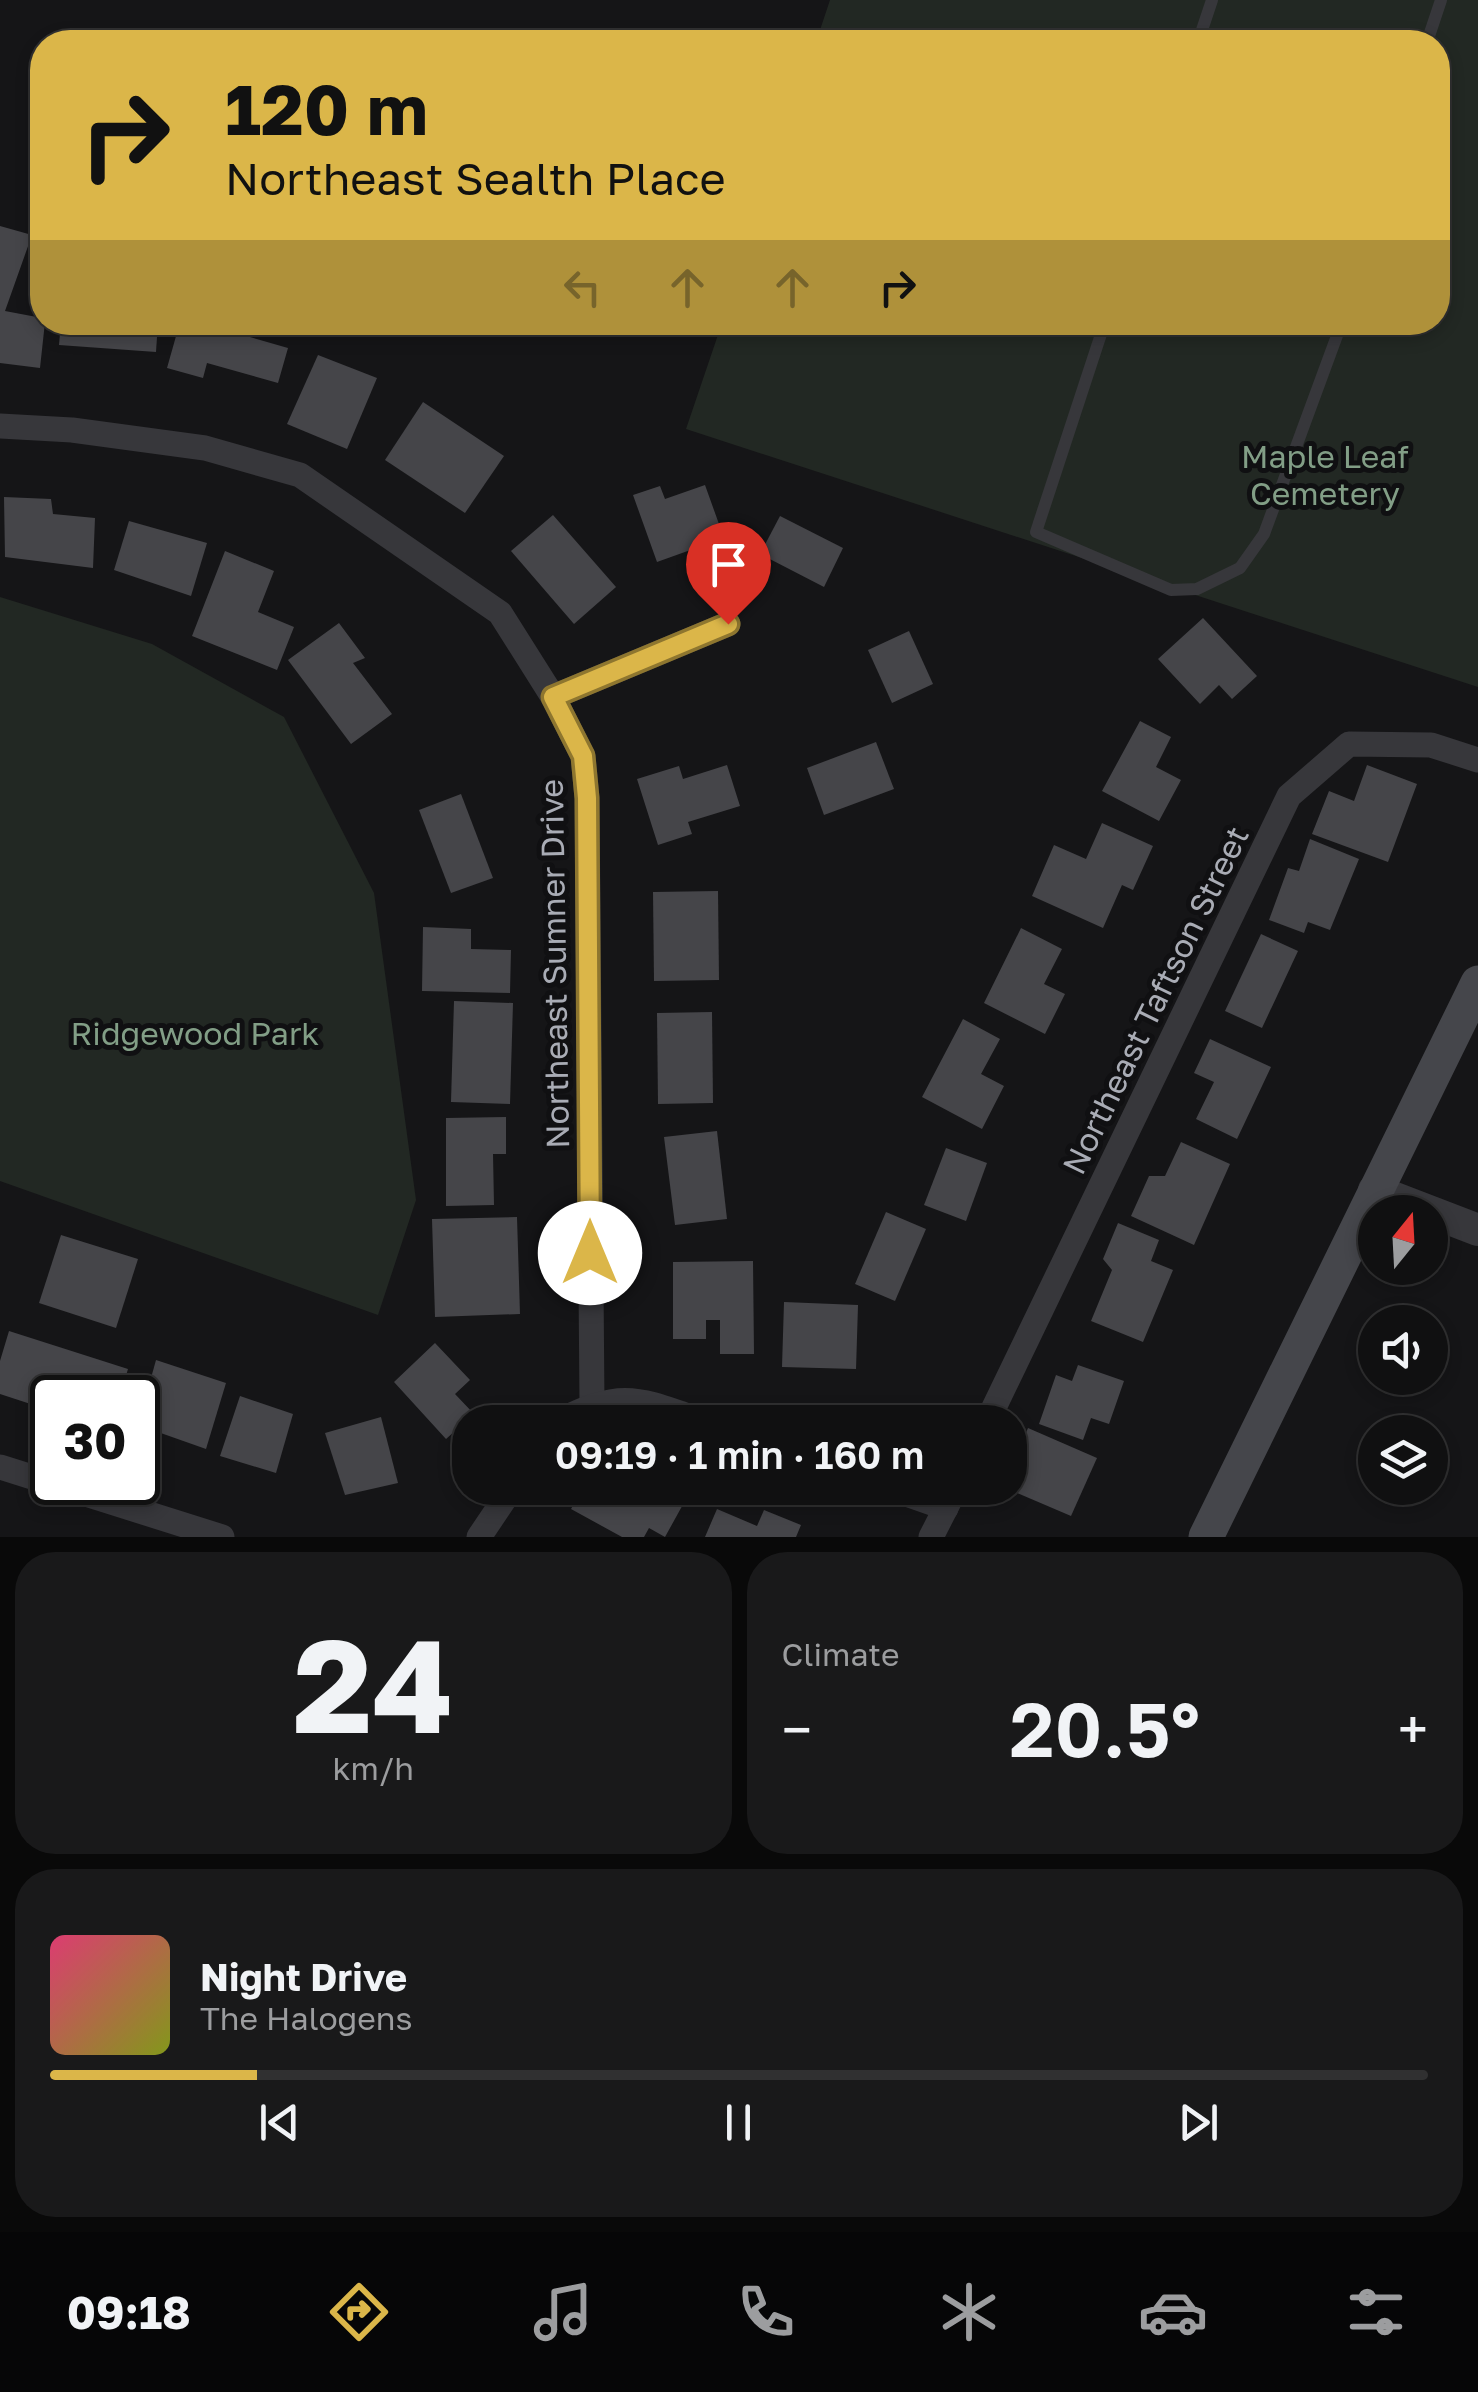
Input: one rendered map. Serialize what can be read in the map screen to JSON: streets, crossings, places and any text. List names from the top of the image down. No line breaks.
{"streets":{"street":["Northeast Sumner Drive","Northeast Taftson Street"]},"parks":["Maple Leaf Cemetery","Ridgewood Park"],"north":"top","page":{"turn":["120 m","Northeast Sealth Place"],"limit":"30","trip":"09:19 · 1 min · 160 m","tile":[["24","km/h"],"Climate"],"heat":["−","20.5°","+"],"song":["Night Drive","The Halogens"],"tabs":"09:18"}}
